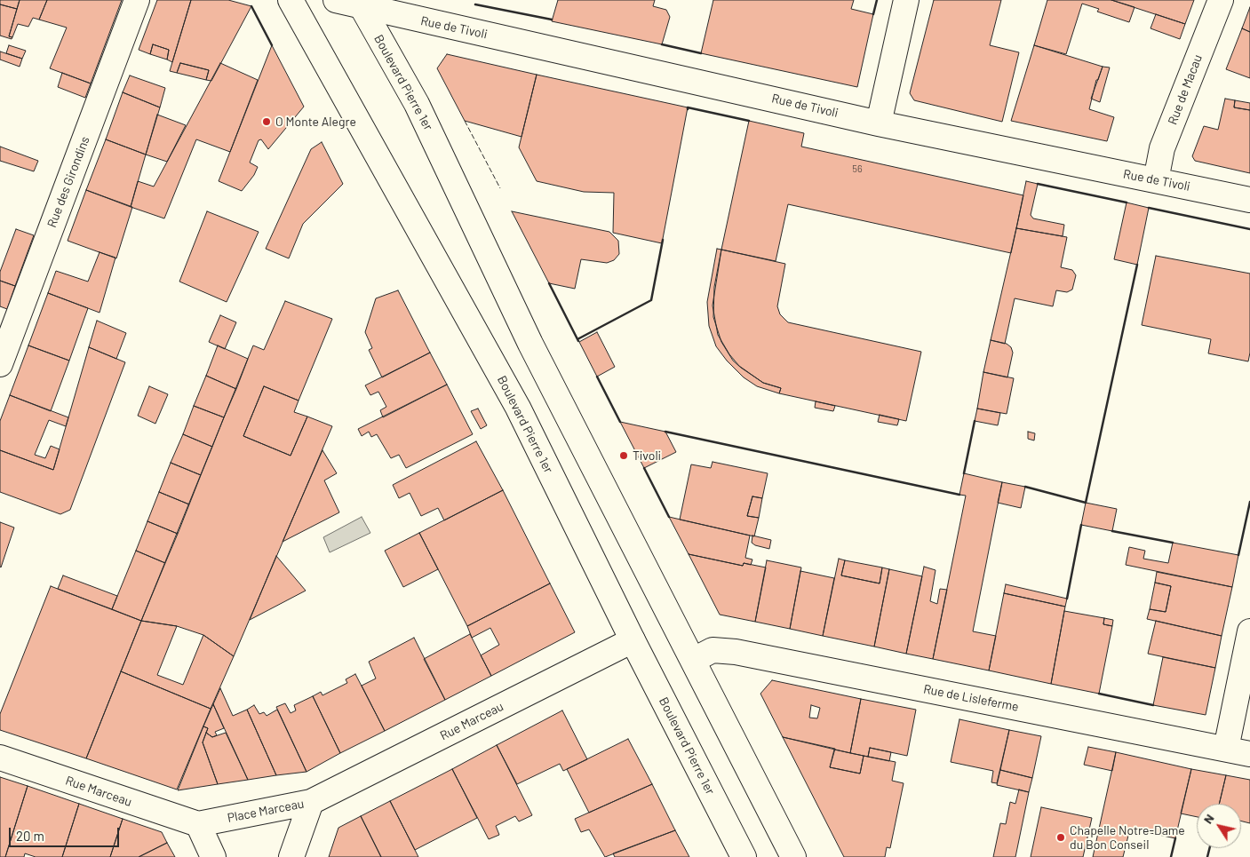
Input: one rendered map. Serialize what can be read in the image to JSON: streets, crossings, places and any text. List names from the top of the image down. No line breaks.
{"streets":{"street":["Rue de Tivoli","Boulevard Pierre 1er","Rue de Macau","Rue des Girondins","Rue de Lisleferme","Rue Marceau","Place Marceau"]},"crossings":[["Rue de Tivoli","Boulevard Pierre 1er"],["Rue de Tivoli","Rue de Macau"],["Boulevard Pierre 1er","Rue de Lisleferme"],["Boulevard Pierre 1er","Rue Marceau"],["Rue Marceau","Place Marceau"]],"places":["O Monte Alegre","Tivoli","Chapelle Notre-Dame du Bon Conseil"],"house_numbers":["56"],"scale_bar":"20 m","north":"top left"}
